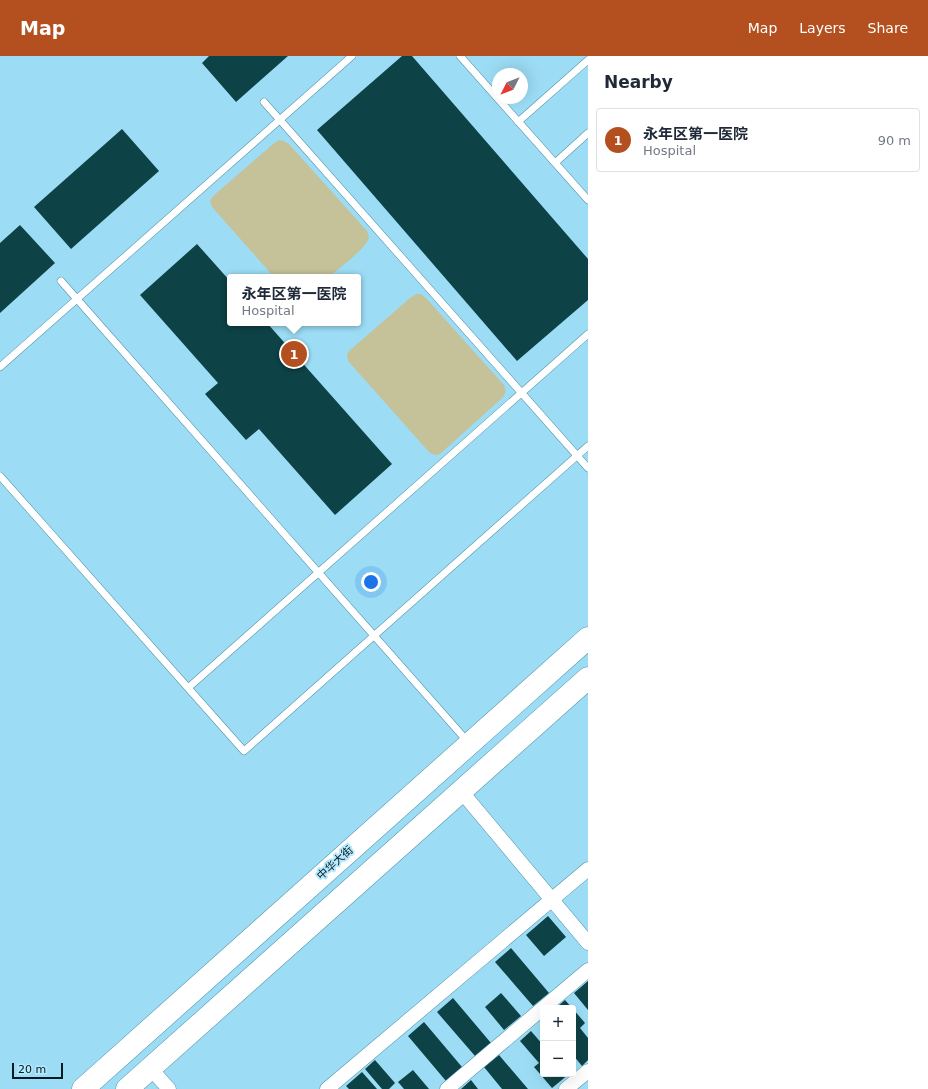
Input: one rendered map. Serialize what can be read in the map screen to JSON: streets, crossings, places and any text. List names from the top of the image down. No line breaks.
{"streets":{"highway":["中华大街"]},"scale_bar":"20 m","north":"bottom left","page":{"header":"Map","nav":["Map","Layers","Share"],"heading":"Nearby","list":[{"mark":"1","name":"永年区第一医院","note":"Hospital","value":"90 m"}],"popup":["永年区第一医院","Hospital"],"pins":"1","map_buttons":["+","−"],"scale":"20 m"}}
